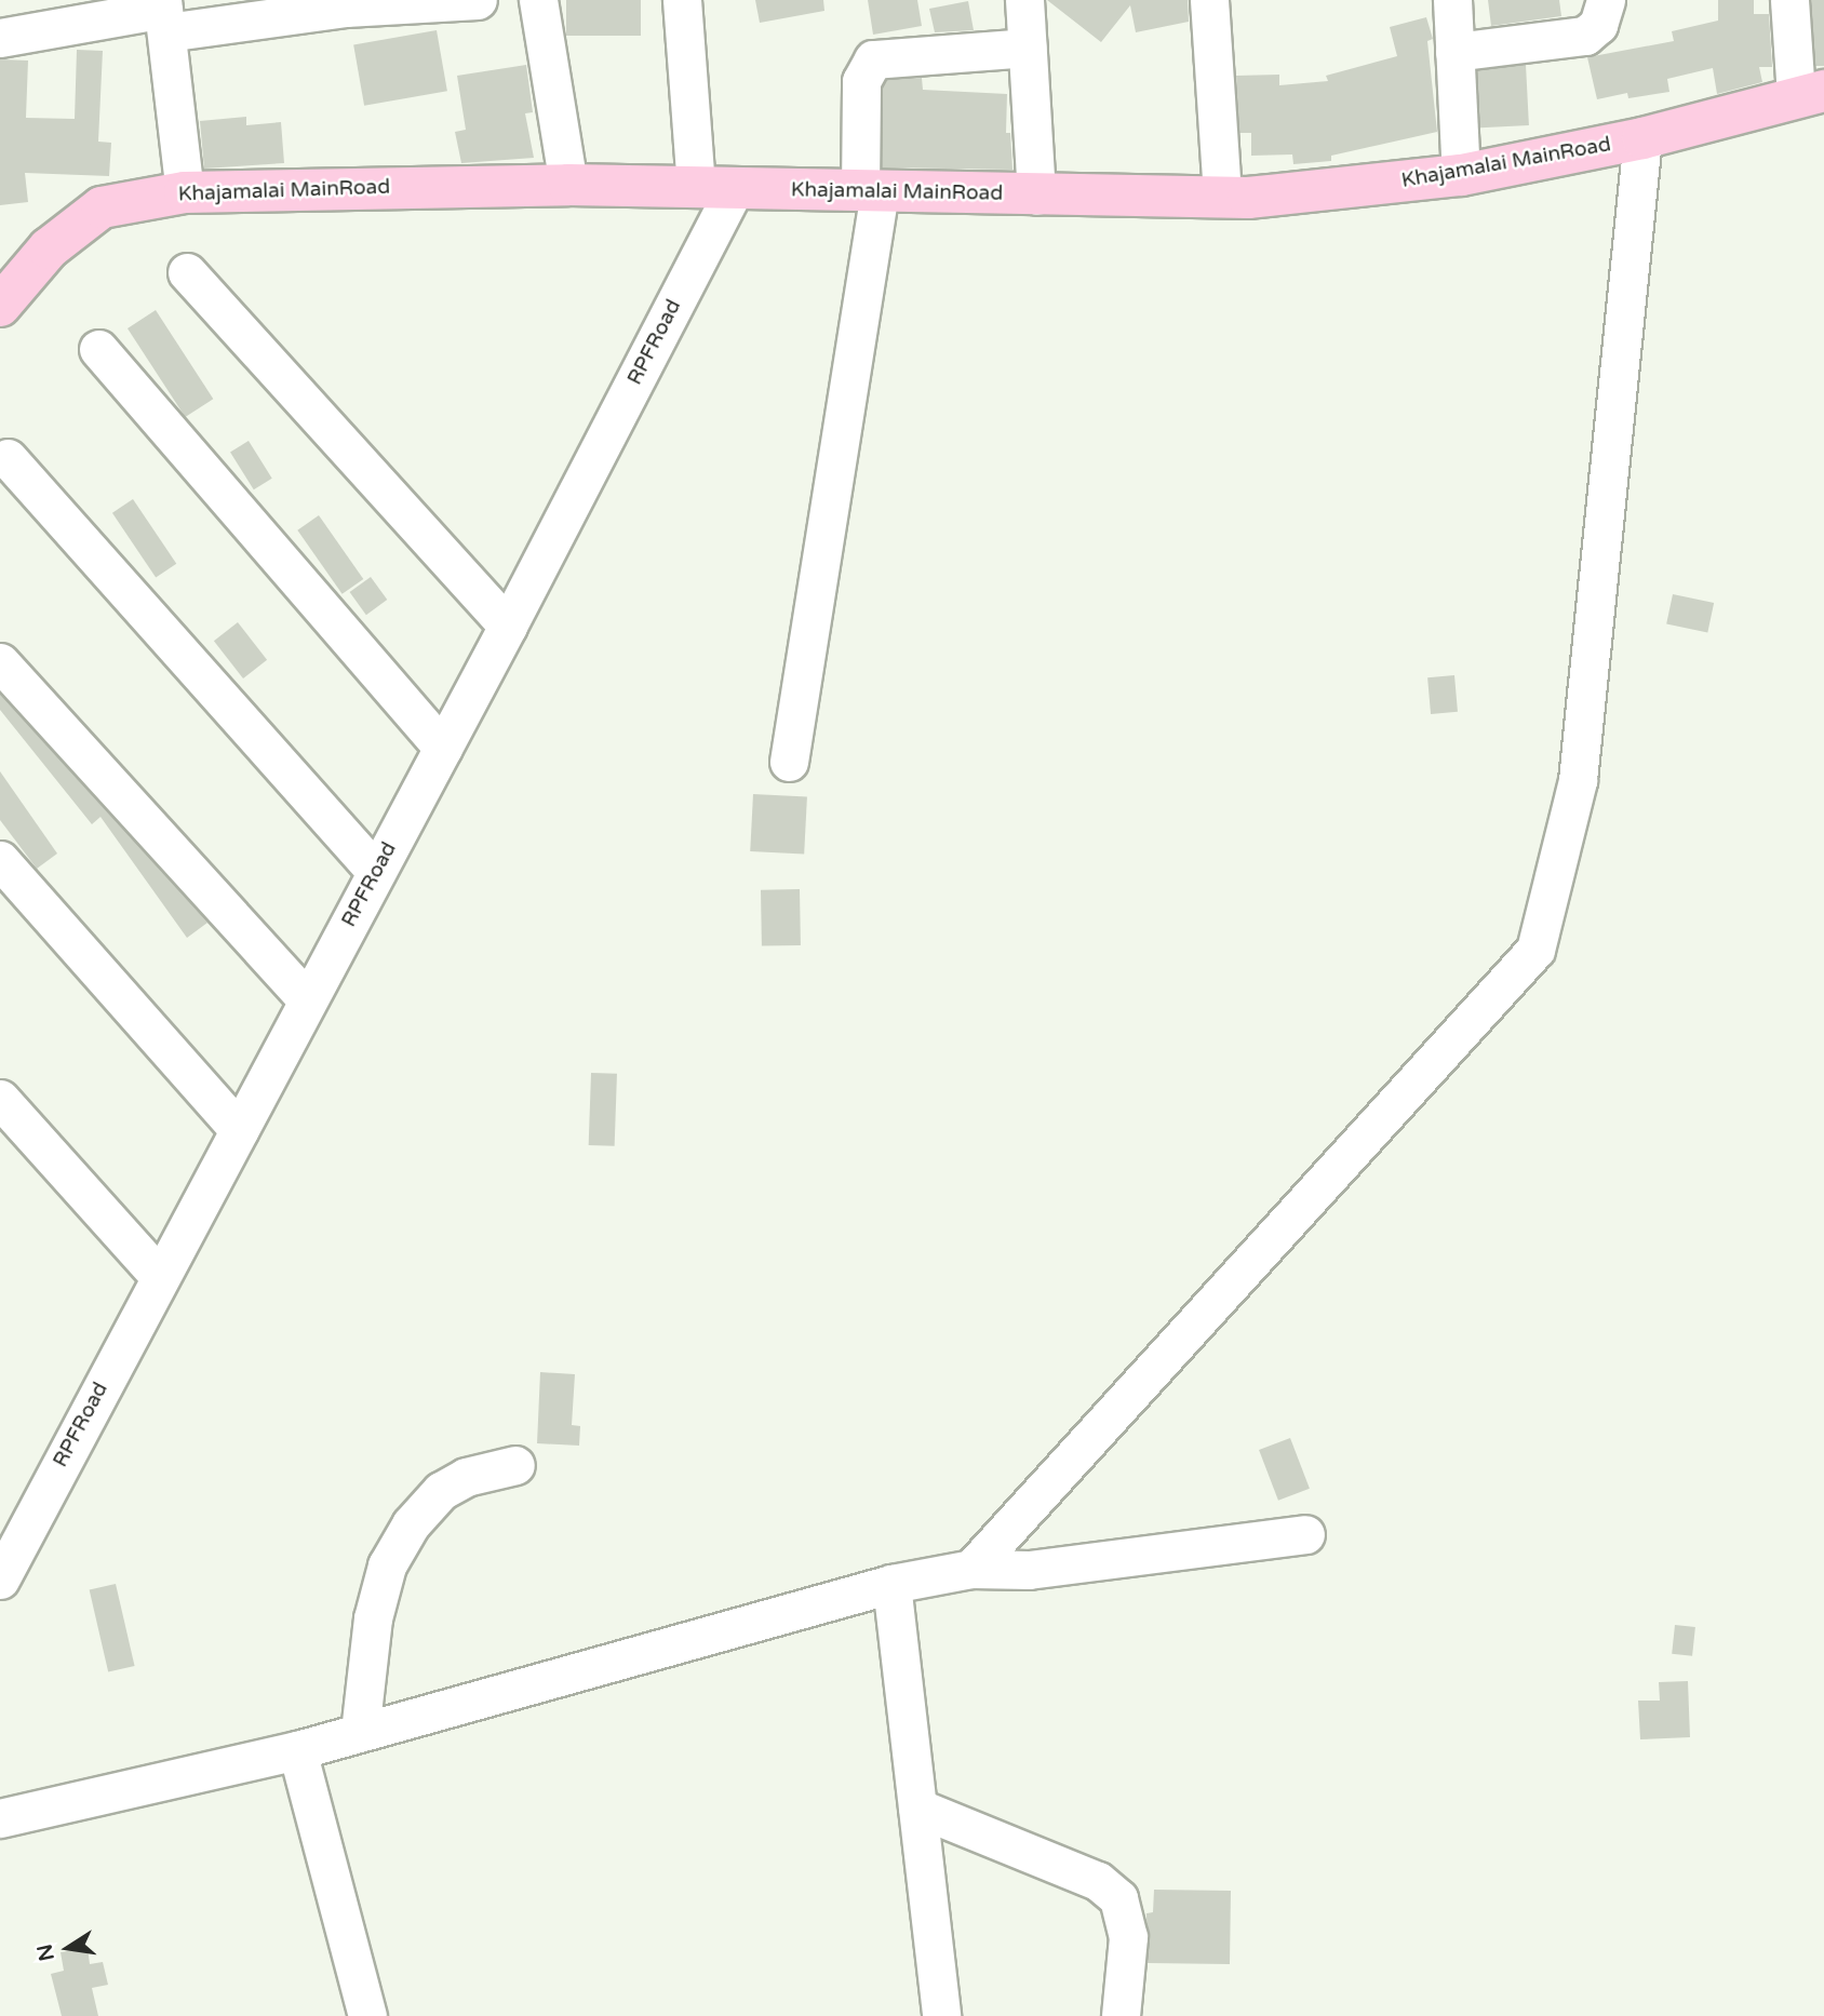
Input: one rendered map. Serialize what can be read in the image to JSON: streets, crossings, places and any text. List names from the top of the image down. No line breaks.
{"streets":{"main road":["Khajamalai MainRoad"],"street":["RPFRoad"]},"crossings":[["Khajamalai MainRoad","RPFRoad"]],"north":"left"}
